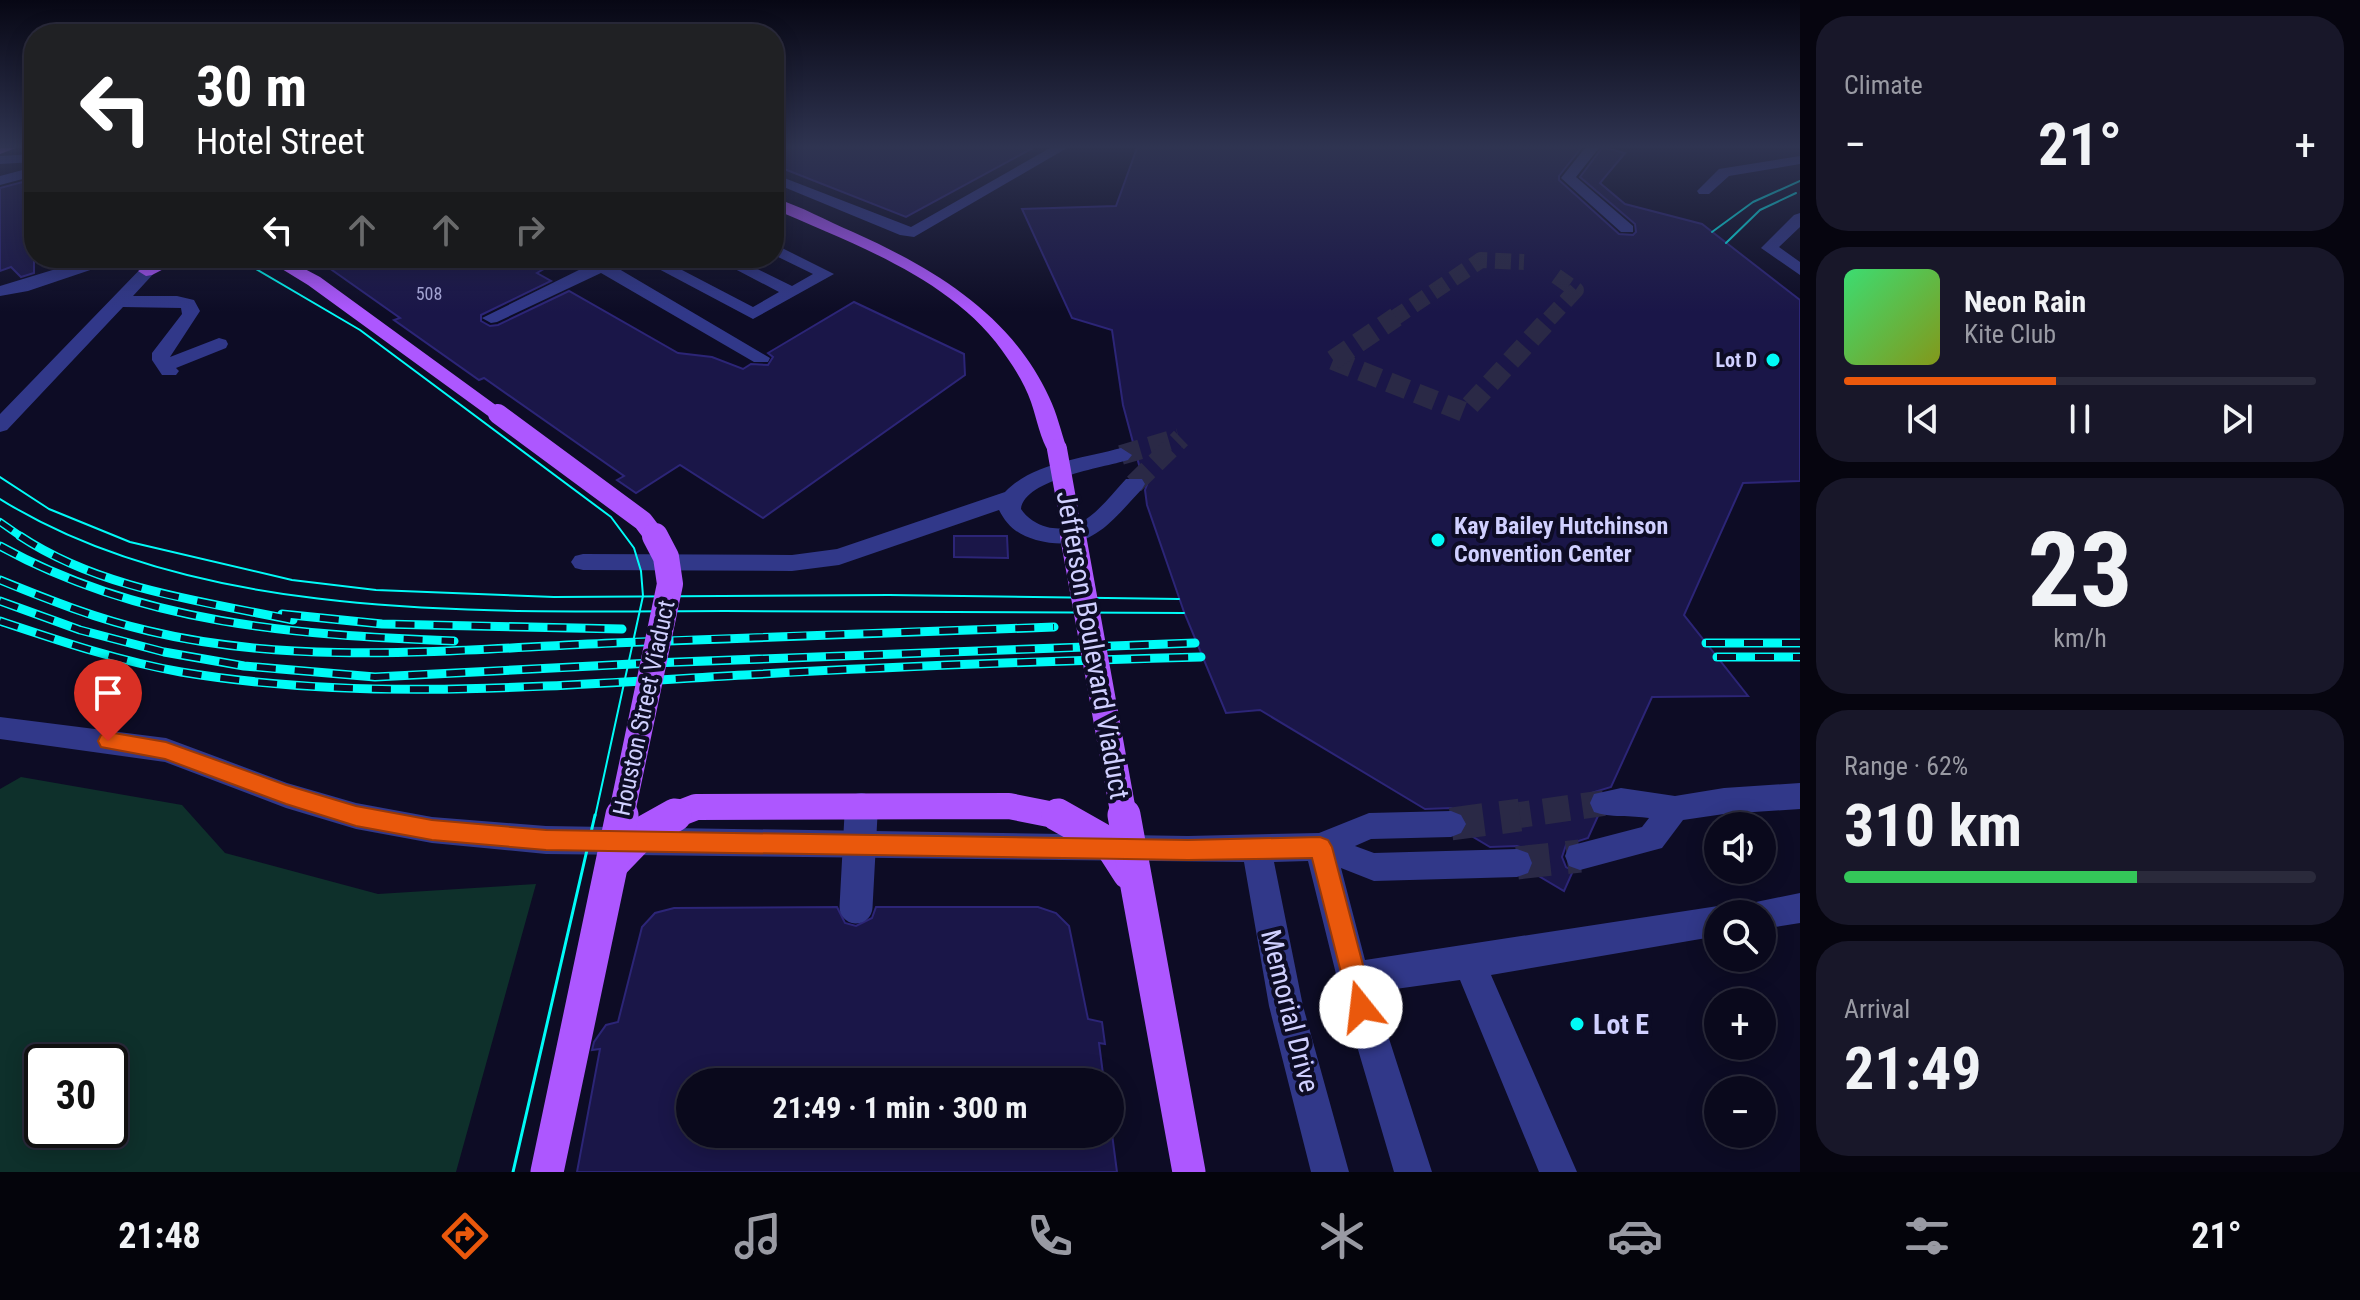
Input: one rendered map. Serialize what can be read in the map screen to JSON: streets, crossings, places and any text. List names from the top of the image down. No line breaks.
{"streets":{"main road":["Jefferson Boulevard Viaduct","Houston Street Viaduct"],"street":["Memorial Drive"]},"places":["Lot D","Kay Bailey Hutchinson Convention Center","Lot E"],"house_numbers":["508"],"page":{"tile":["Climate",["23","km/h"],["Range · 62%","310 km"],["Arrival","21:49"]],"turn":["30 m","Hotel Street"],"heat":["−","21°","+"],"song":["Neon Rain","Kite Club"],"map_buttons":["+","−"],"limit":"30","trip":"21:49 · 1 min · 300 m","tabs":["21:48","21°"]}}
